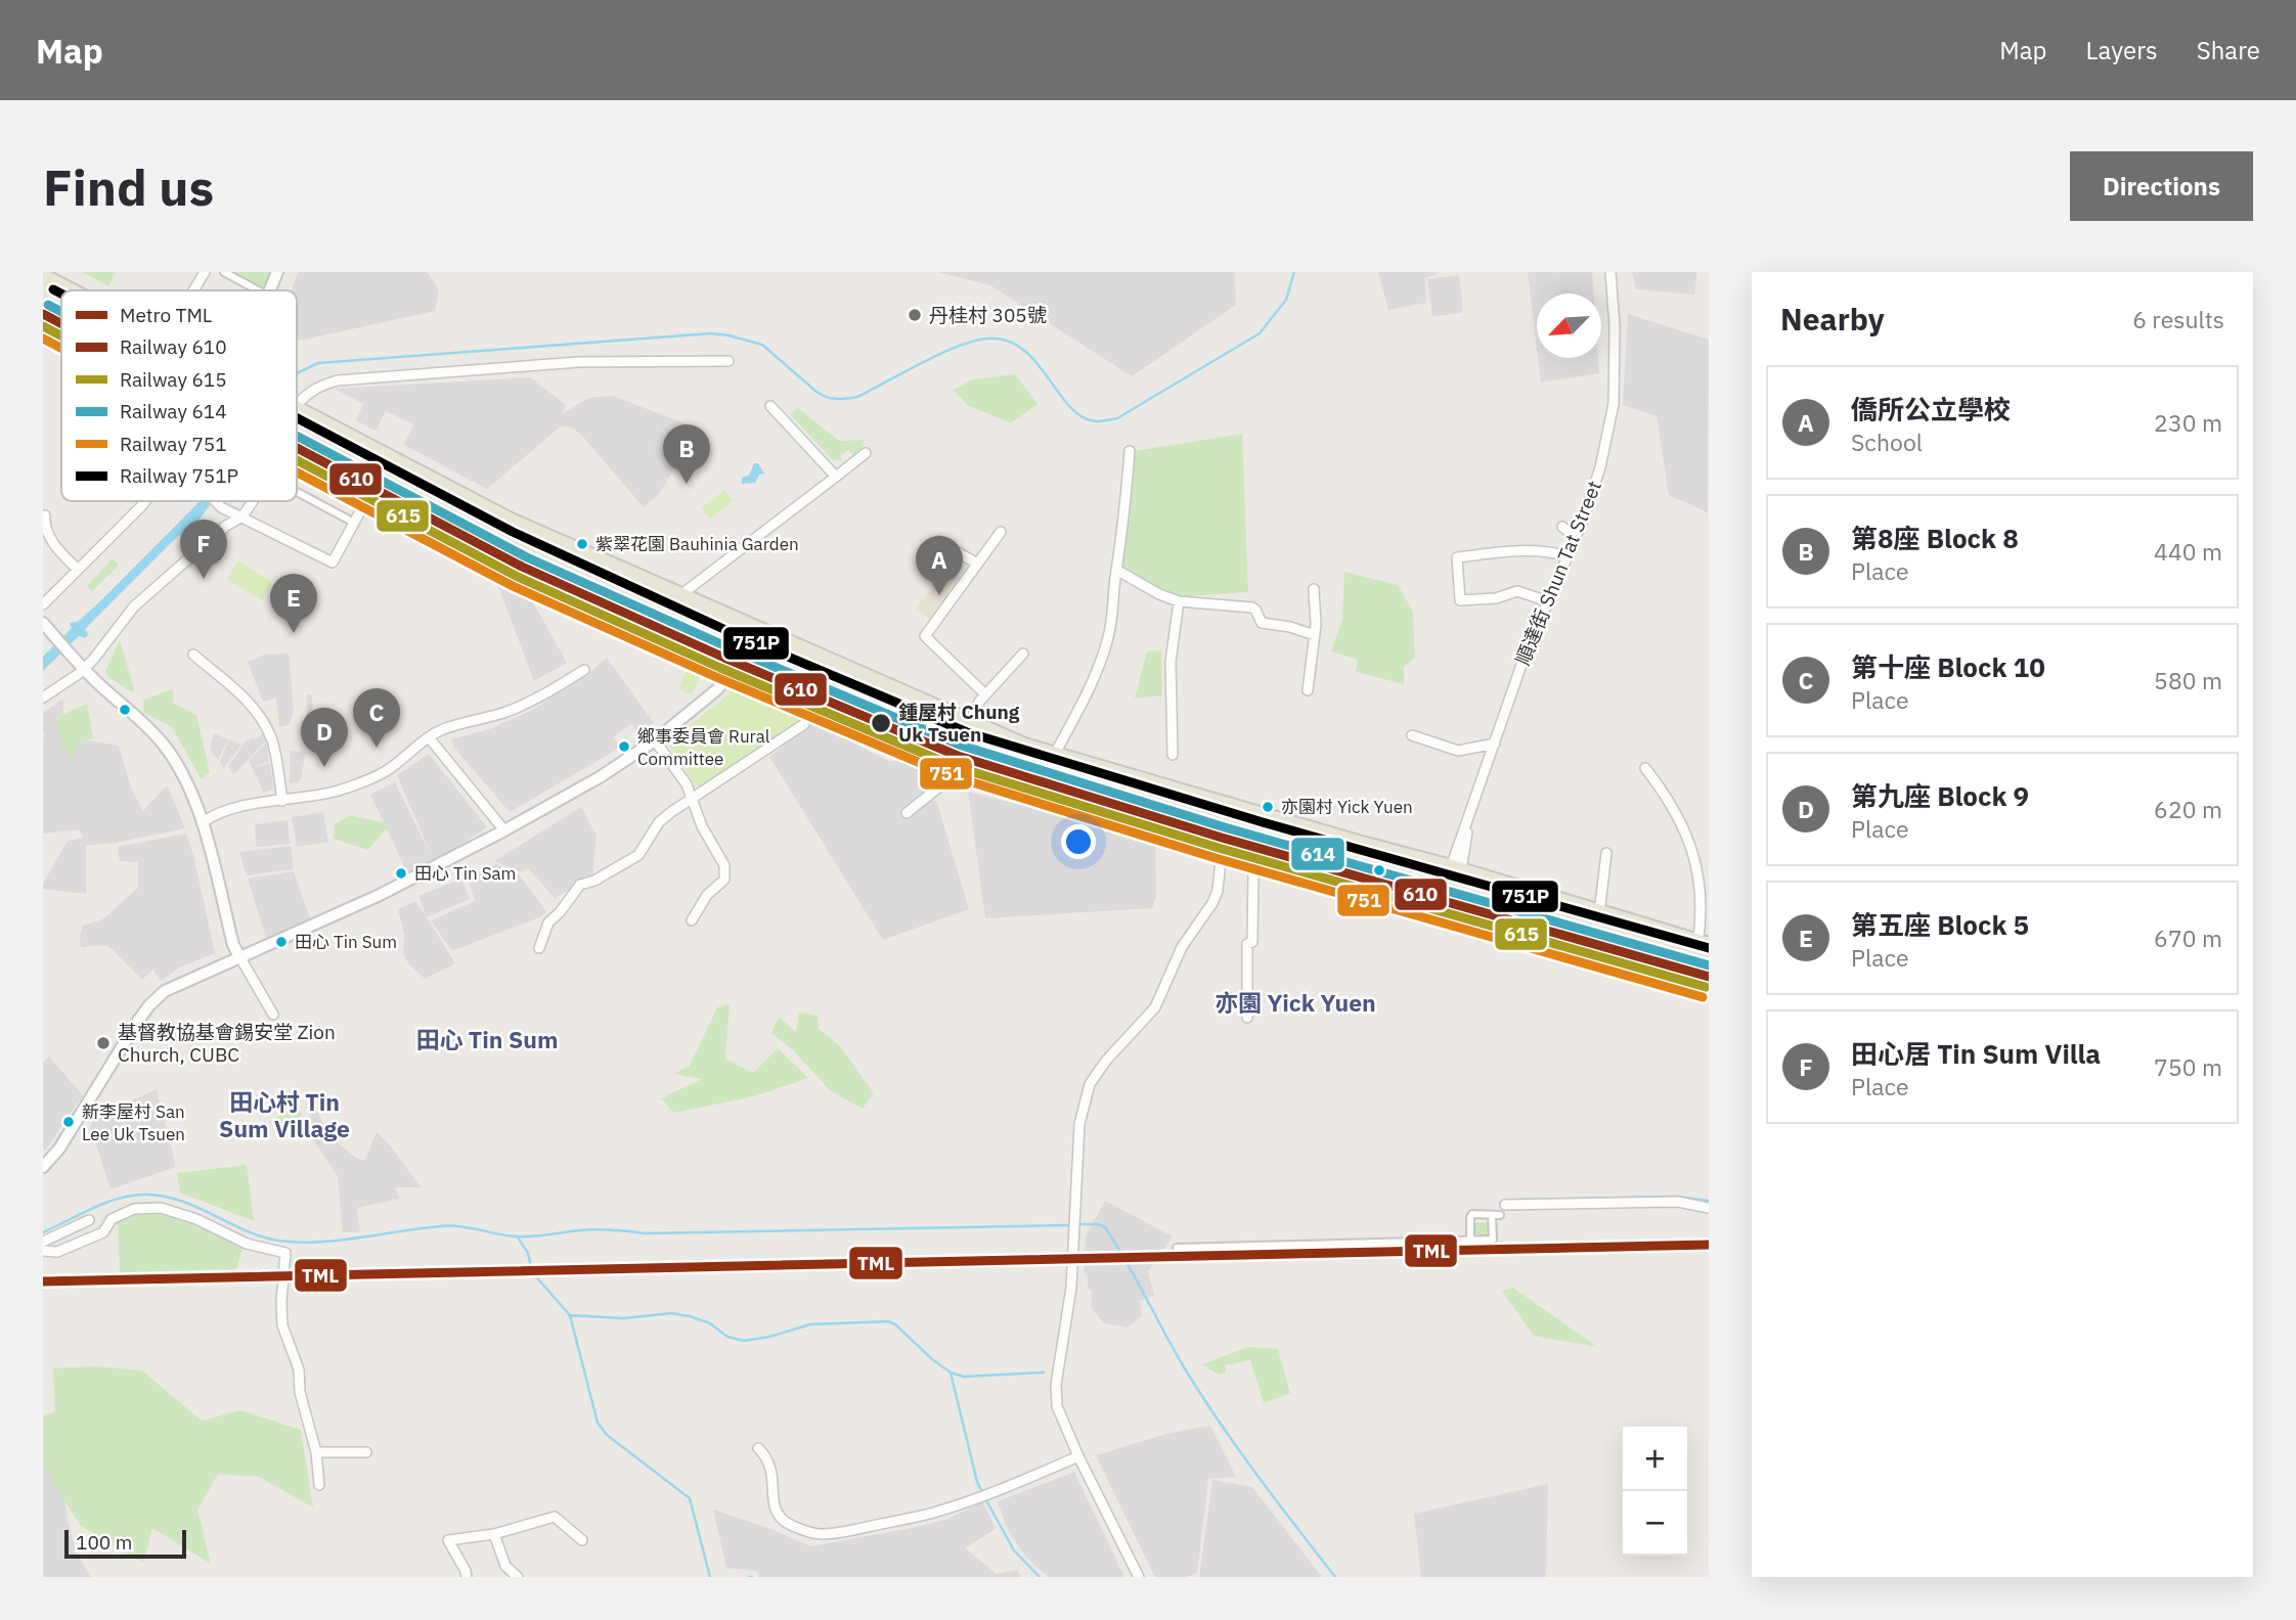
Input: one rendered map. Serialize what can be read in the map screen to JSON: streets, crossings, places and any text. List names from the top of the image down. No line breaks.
{"streets":{"street":["順達街 Shun Tat Street"]},"districts":["亦園 Yick Yuen","田心 Tin Sum","田心村 Tin Sum Village"],"places":["丹桂村 305號","紫翠花園 Bauhinia Garden","鍾屋村 Chung Uk Tsuen","鄉事委員會 Rural Committee","亦園村 Yick Yuen","田心 Tin Sam","田心 Tin Sum","基督教協基會錫安堂 Zion Church, CUBC","新李屋村 San Lee Uk Tsuen"],"lines":["rail line 751P","rail line 614","rail line 610","rail line 615","rail line 751","metro line TML"],"legend":["Metro TML","Railway 610","Railway 615","Railway 614","Railway 751","Railway 751P"],"scale_bar":"100 m","north":"bottom left","page":{"header":"Map","nav":["Map","Layers","Share"],"buttons":"Directions","title":"Find us","heading":["Nearby","6 results"],"list":[{"mark":"A","name":"僑所公立學校","note":"School","value":"230 m"},{"mark":"B","name":"第8座 Block 8","note":"Place","value":"440 m"},{"mark":"C","name":"第十座 Block 10","note":"Place","value":"580 m"},{"mark":"D","name":"第九座 Block 9","note":"Place","value":"620 m"},{"mark":"E","name":"第五座 Block 5","note":"Place","value":"670 m"},{"mark":"F","name":"田心居 Tin Sum Villa","note":"Place","value":"750 m"}],"pins":["B","F","A","E","C","D"],"map_buttons":["+","−"],"scale":"100 m"}}
